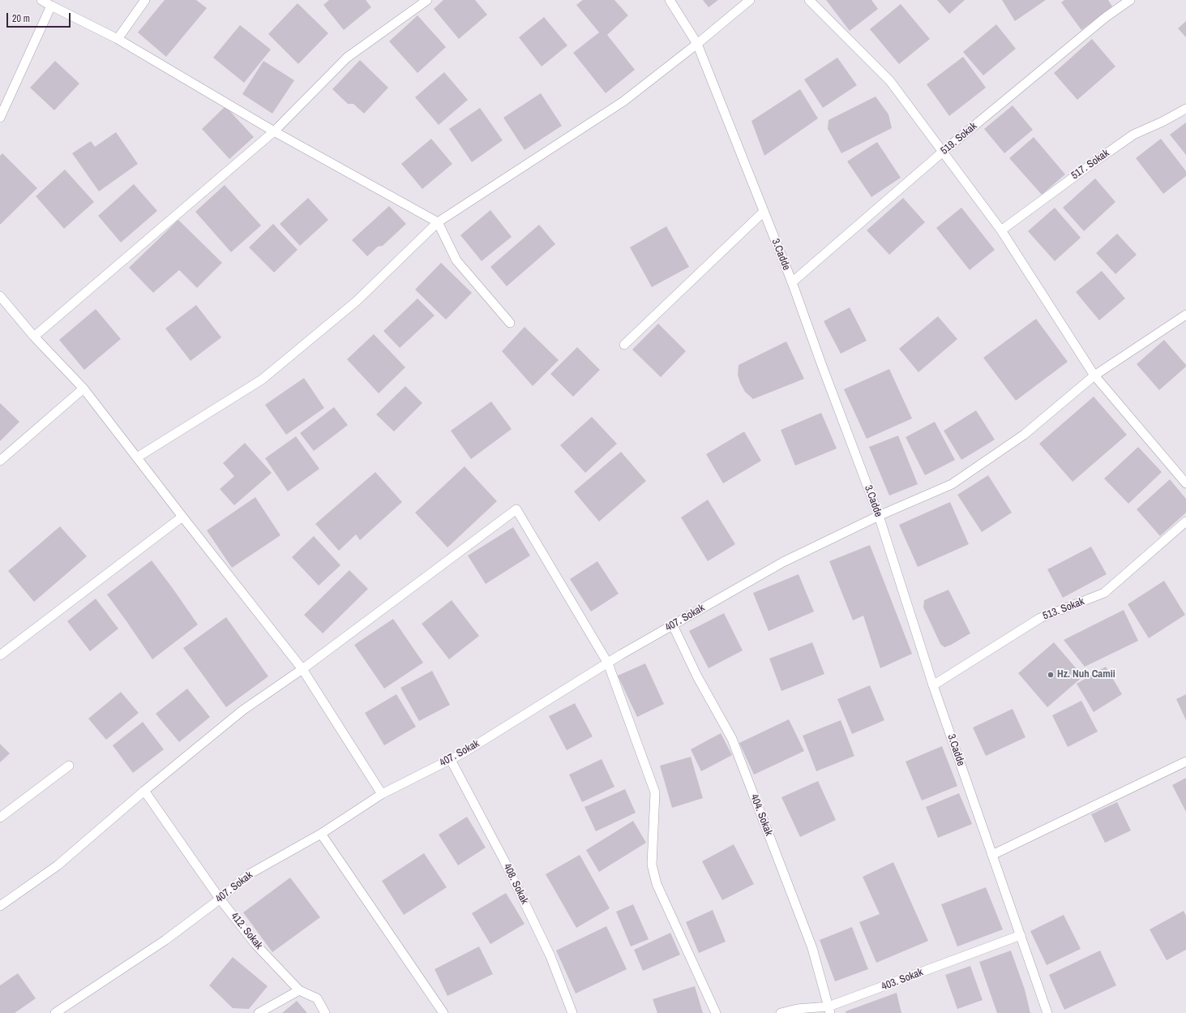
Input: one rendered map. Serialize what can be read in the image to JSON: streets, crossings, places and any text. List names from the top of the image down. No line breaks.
{"streets":{"street":["519. Sokak","517. Sokak","3.Cadde","513. Sokak","407. Sokak","404. Sokak","408. Sokak","412. Sokak","403. Sokak"]},"crossings":[["519. Sokak","3.Cadde"],["3.Cadde","513. Sokak"],["3.Cadde","407. Sokak"],["3.Cadde","403. Sokak"],["407. Sokak","404. Sokak"],["407. Sokak","408. Sokak"],["407. Sokak","412. Sokak"],["404. Sokak","403. Sokak"]],"places":["Hz. Nuh Camii"],"scale_bar":"20 m"}
